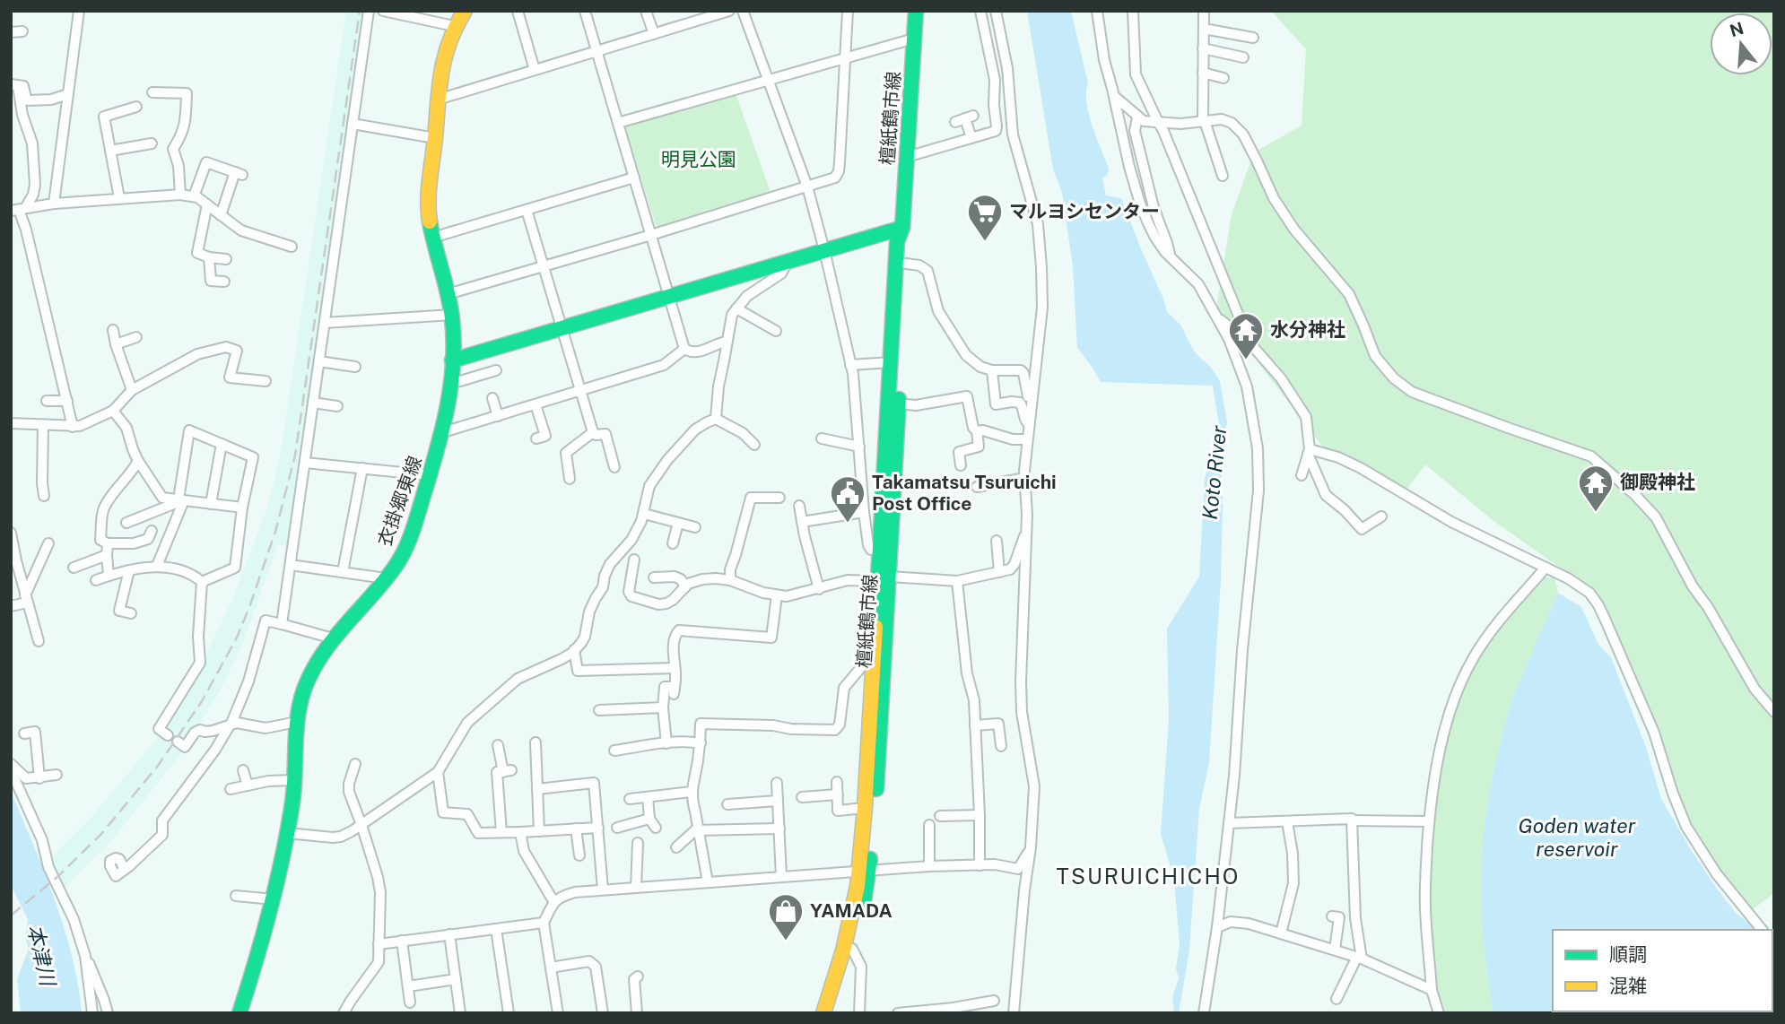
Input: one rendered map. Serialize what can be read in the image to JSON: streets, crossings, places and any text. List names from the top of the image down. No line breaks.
{"streets":{"main road":["檀紙鶴市線","衣掛郷東線"]},"districts":["TSURUICHICHO"],"water":["Koto River","Goden water reservoir","本津川"],"parks":["明見公園"],"places":{"supermarket":["マルヨシセンター"],"temple":["水分神社","御殿神社"],"public building":["Takamatsu Tsuruichi Post Office"],"shop":["YAMADA"]},"legend":["順調","混雑"],"north":"top"}
